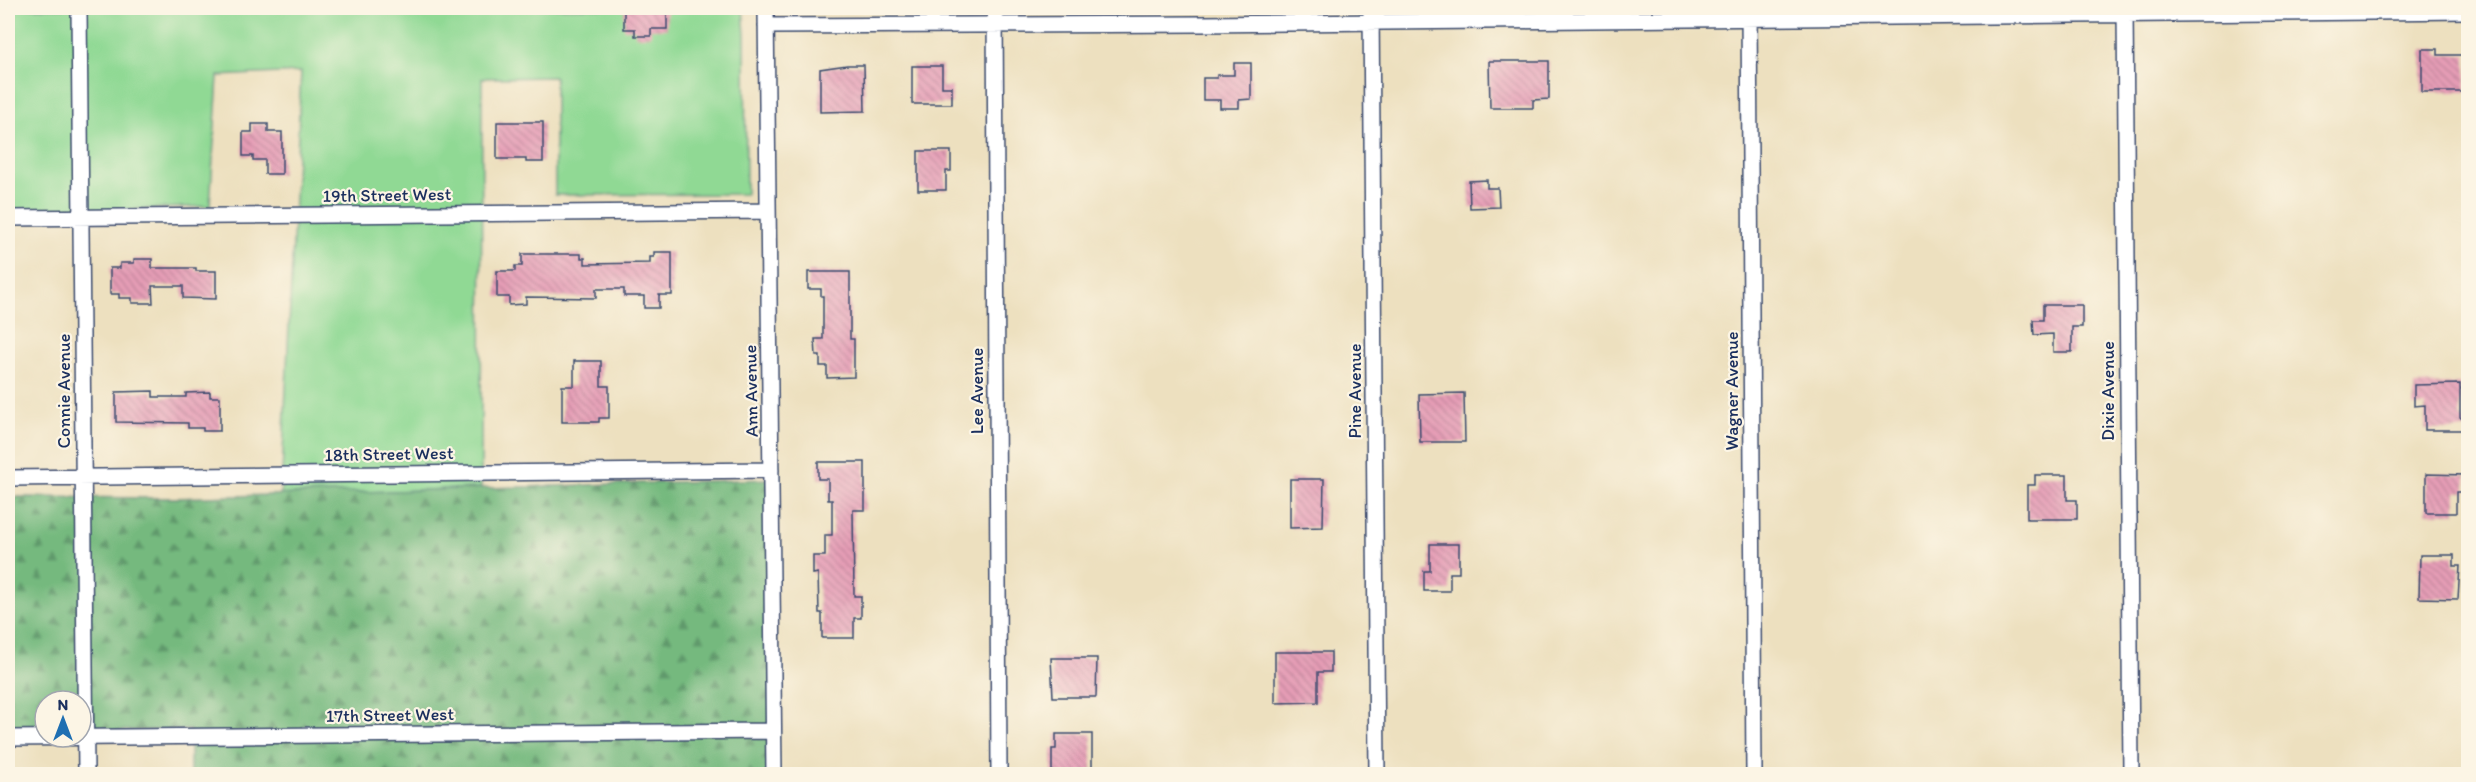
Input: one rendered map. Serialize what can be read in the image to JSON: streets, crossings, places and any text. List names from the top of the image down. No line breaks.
{"streets":{"street":["19th Street West","Connie Avenue","Ann Avenue","Lee Avenue","Pine Avenue","Wagner Avenue","Dixie Avenue","18th Street West","17th Street West"]},"crossings":[["19th Street West","Connie Avenue"],["19th Street West","Ann Avenue"],["Connie Avenue","18th Street West"],["Ann Avenue","18th Street West"],["Ann Avenue","17th Street West"]],"north":"top"}
